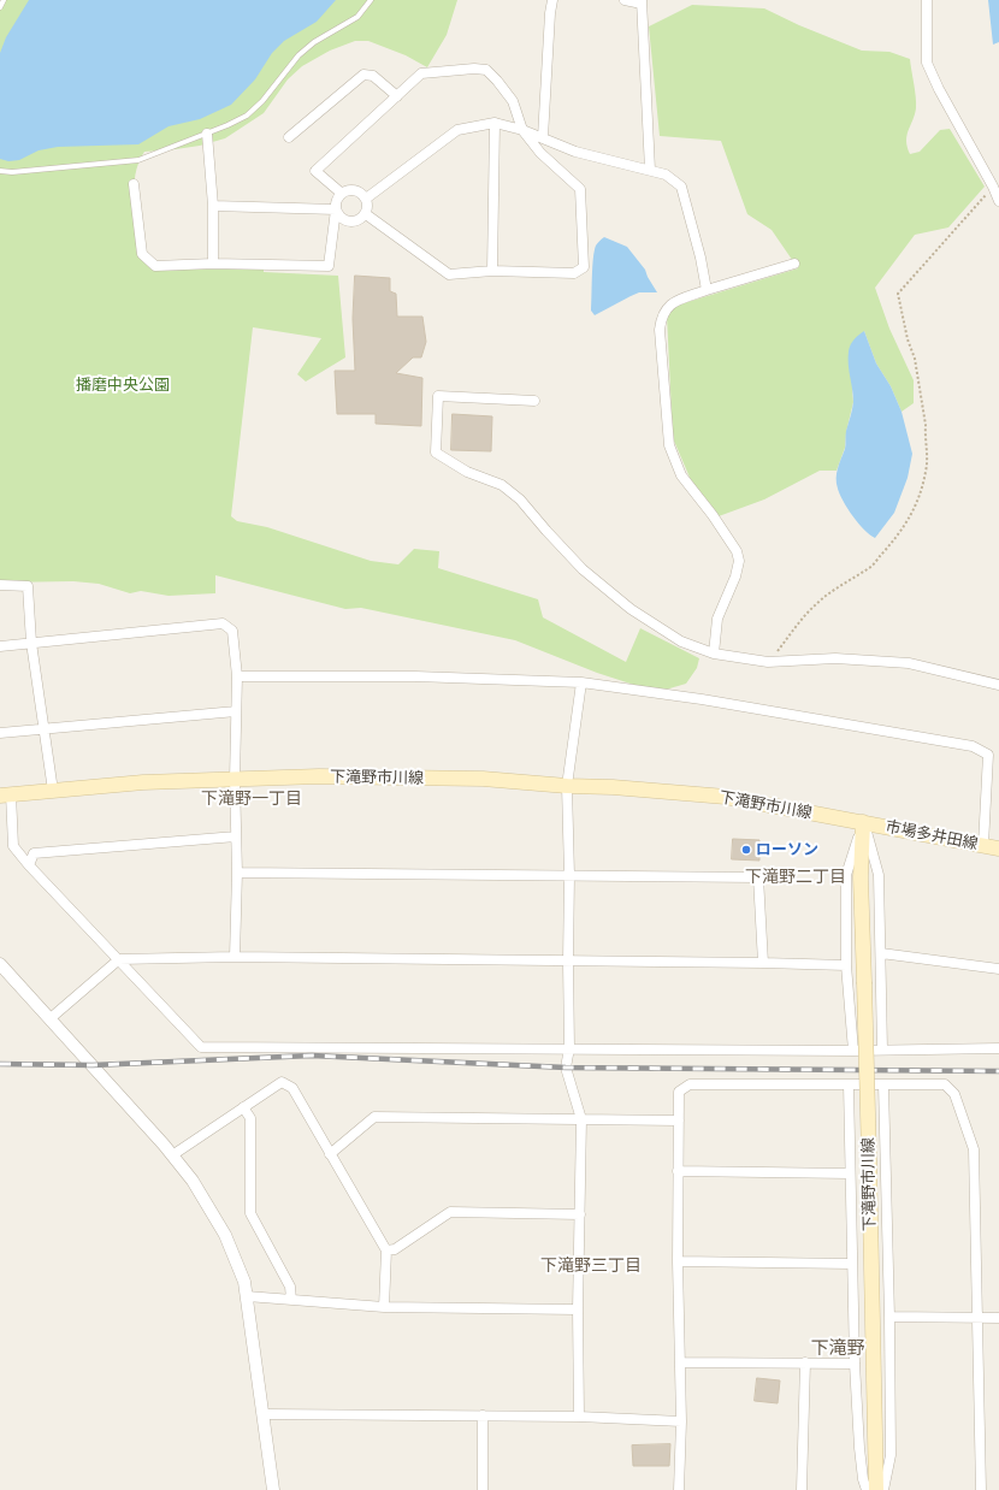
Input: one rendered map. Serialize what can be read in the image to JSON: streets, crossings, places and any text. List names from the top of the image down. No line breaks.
{"streets":{"main road":["下滝野市川線","市場多井田線"]},"crossings":[["下滝野市川線","市場多井田線"]],"districts":["下滝野一丁目","下滝野二丁目","下滝野三丁目","下滝野"],"parks":["播磨中央公園"],"places":["ローソン"]}
